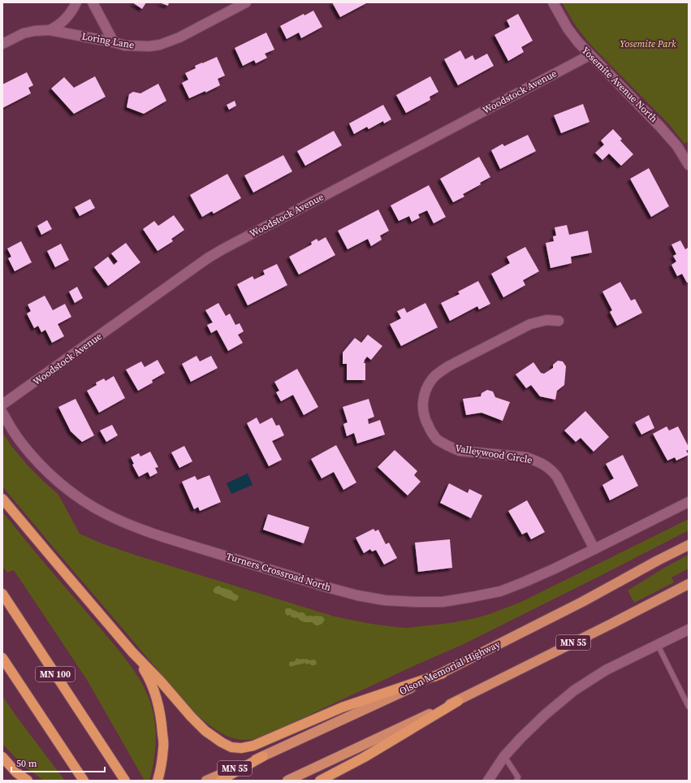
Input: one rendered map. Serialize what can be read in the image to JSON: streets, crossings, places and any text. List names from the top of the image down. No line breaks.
{"streets":{"highway":["MN 55","Olson Memorial Highway","MN 100"],"street":["Loring Lane","Yosemite Avenue North","Woodstock Avenue","Valleywood Circle","Turners Crossroad North"]},"crossings":[["Yosemite Avenue North","Woodstock Avenue"],["Valleywood Circle","Turners Crossroad North"]],"parks":["Yosemite Park"],"scale_bar":"50 m"}
